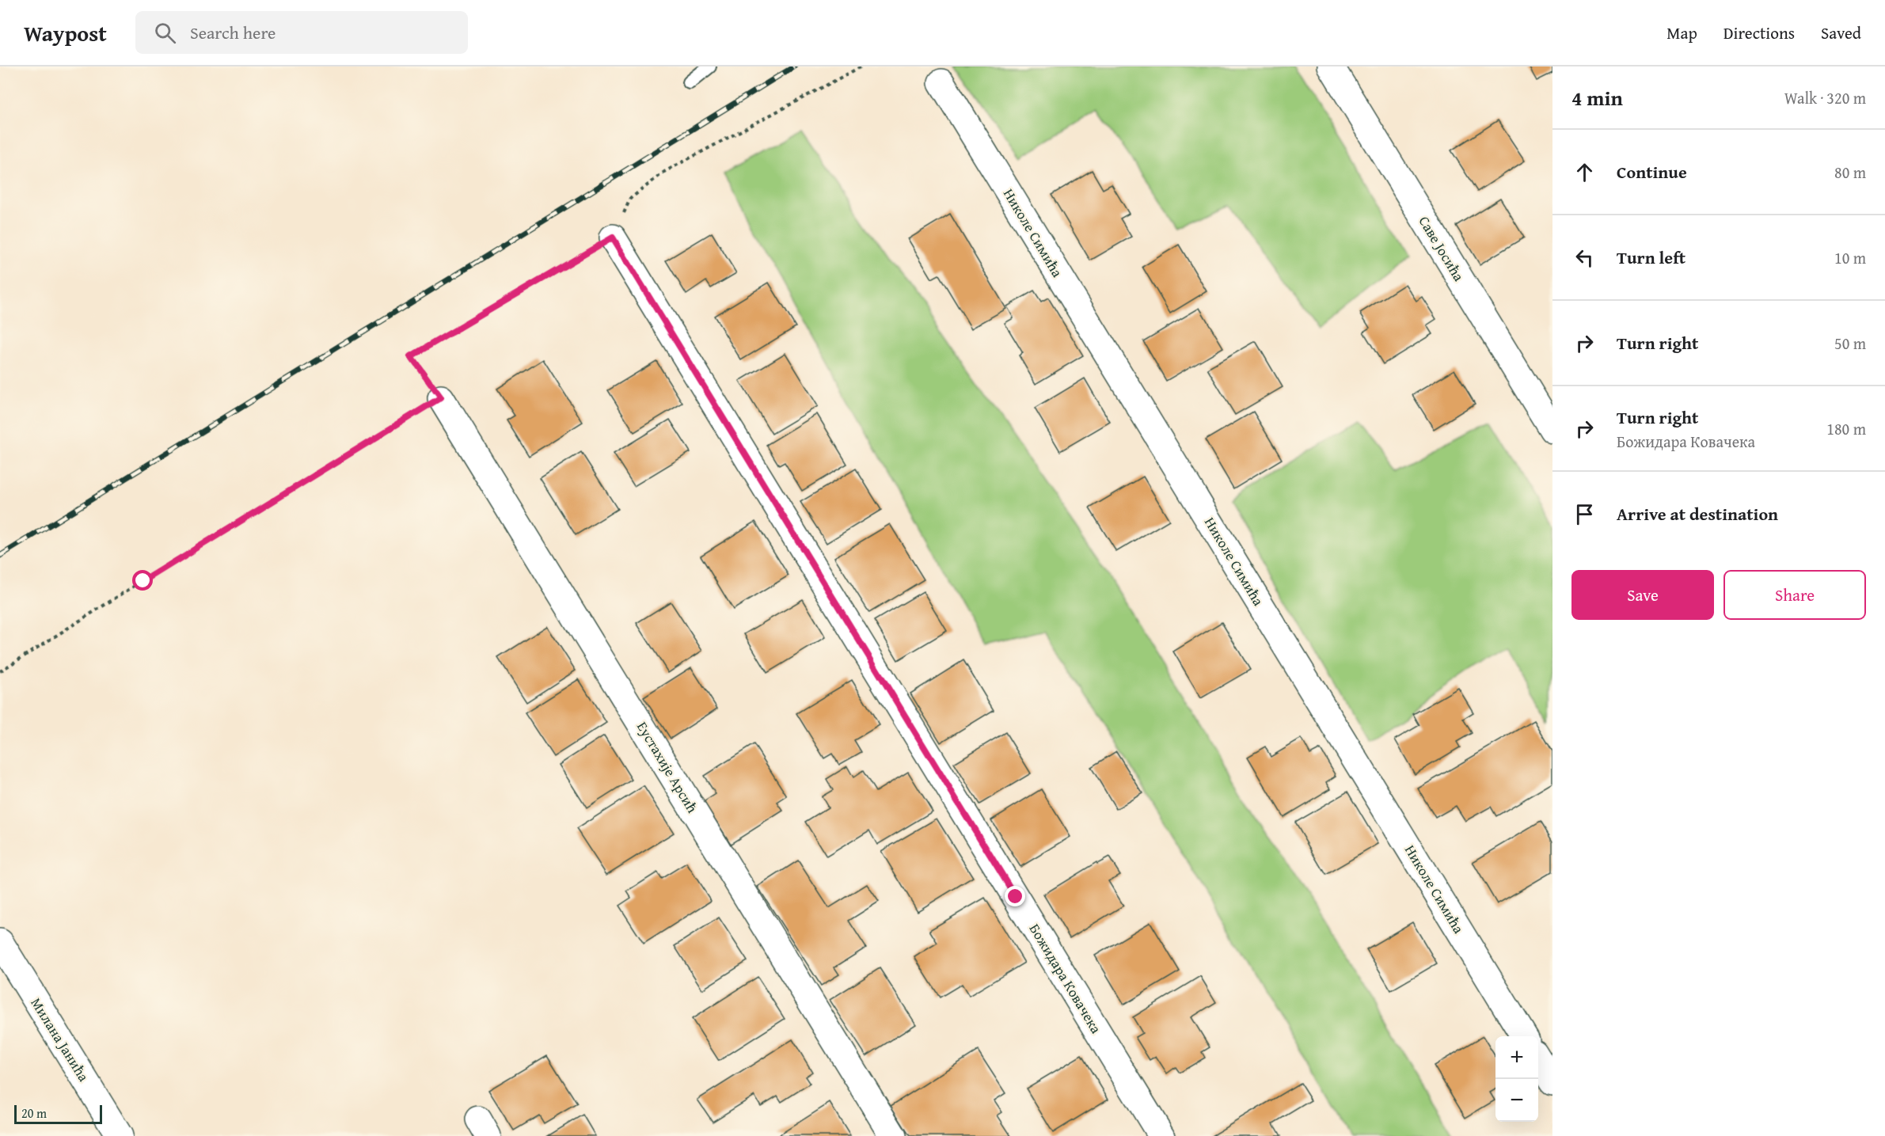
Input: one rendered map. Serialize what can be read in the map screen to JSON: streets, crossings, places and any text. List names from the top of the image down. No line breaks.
{"streets":{"street":["Николе Симића","Саве Јосића","Еустахије Арсић","Божидара Ковачека","Милана Јанића"]},"scale_bar":"20 m","page":{"header":"Waypost","search":"Search here","nav":["Map","Directions","Saved"],"heading":["4 min","Walk · 320 m"],"list":[["Continue","80 m"],["Turn left","10 m"],["Turn right","50 m"],["Turn right","Божидара Ковачека","180 m"],"Arrive at destination"],"buttons":["Save","Share"],"map_buttons":["+","−"],"scale":"20 m"}}
